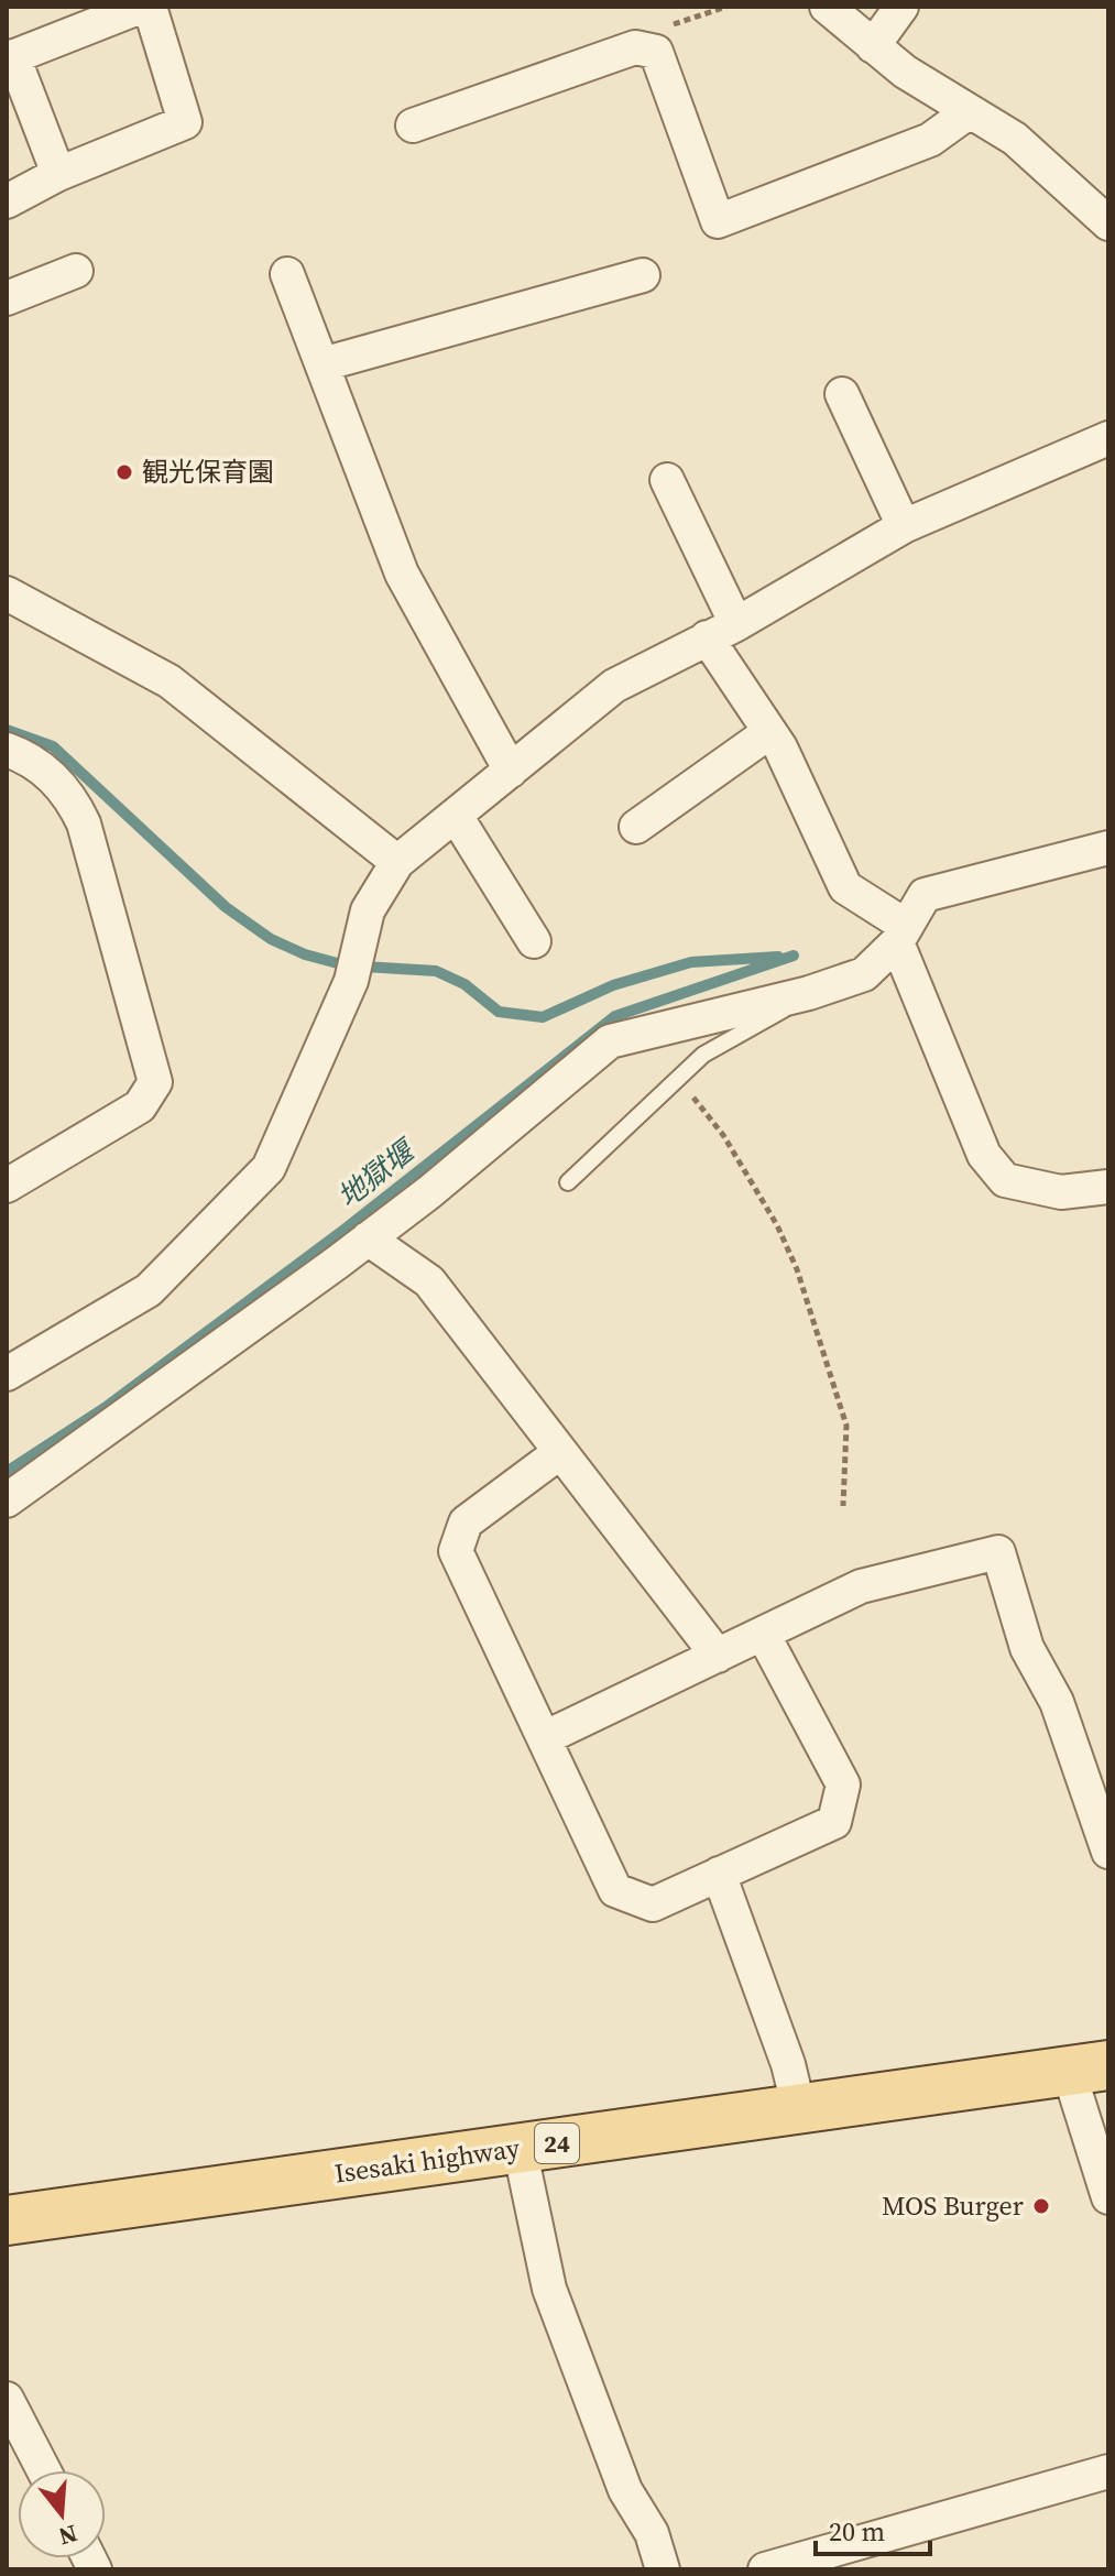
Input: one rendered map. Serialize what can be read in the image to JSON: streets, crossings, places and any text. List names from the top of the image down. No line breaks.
{"streets":{"main road":["24","Isesaki highway"]},"water":["地獄堰"],"places":["観光保育園","MOS Burger"],"scale_bar":"20 m","north":"bottom"}
